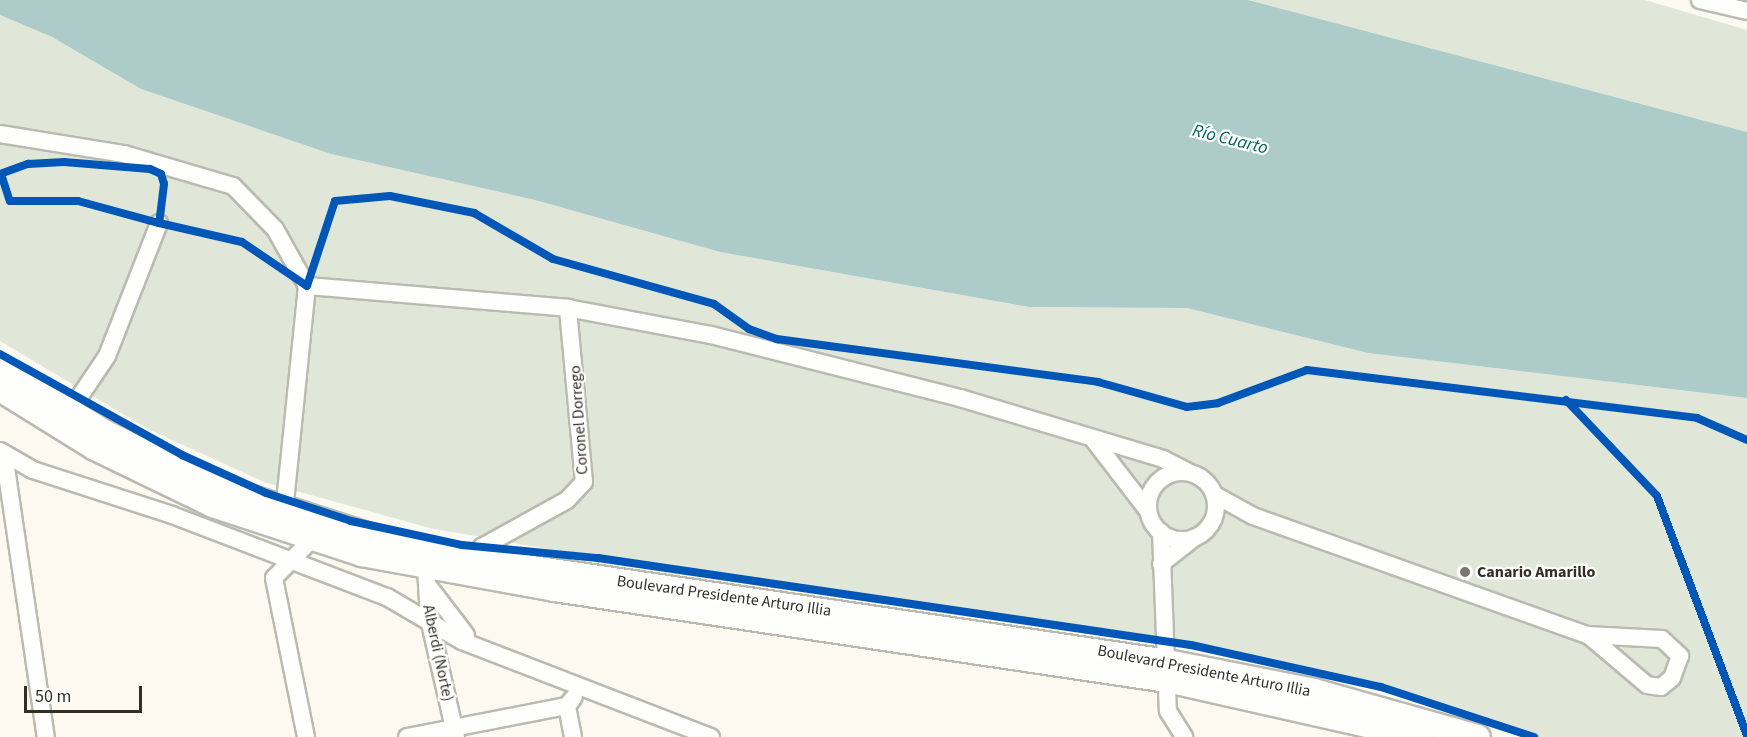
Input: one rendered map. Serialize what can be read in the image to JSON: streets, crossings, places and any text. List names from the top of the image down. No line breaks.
{"streets":{"main road":["Boulevard Presidente Arturo Illia"],"street":["Coronel Dorrego","Alberdi (Norte)"]},"crossings":[["Coronel Dorrego","Boulevard Presidente Arturo Illia"],["Boulevard Presidente Arturo Illia","Alberdi (Norte)"]],"water":["Río Cuarto"],"places":["Canario Amarillo"],"scale_bar":"50 m"}
